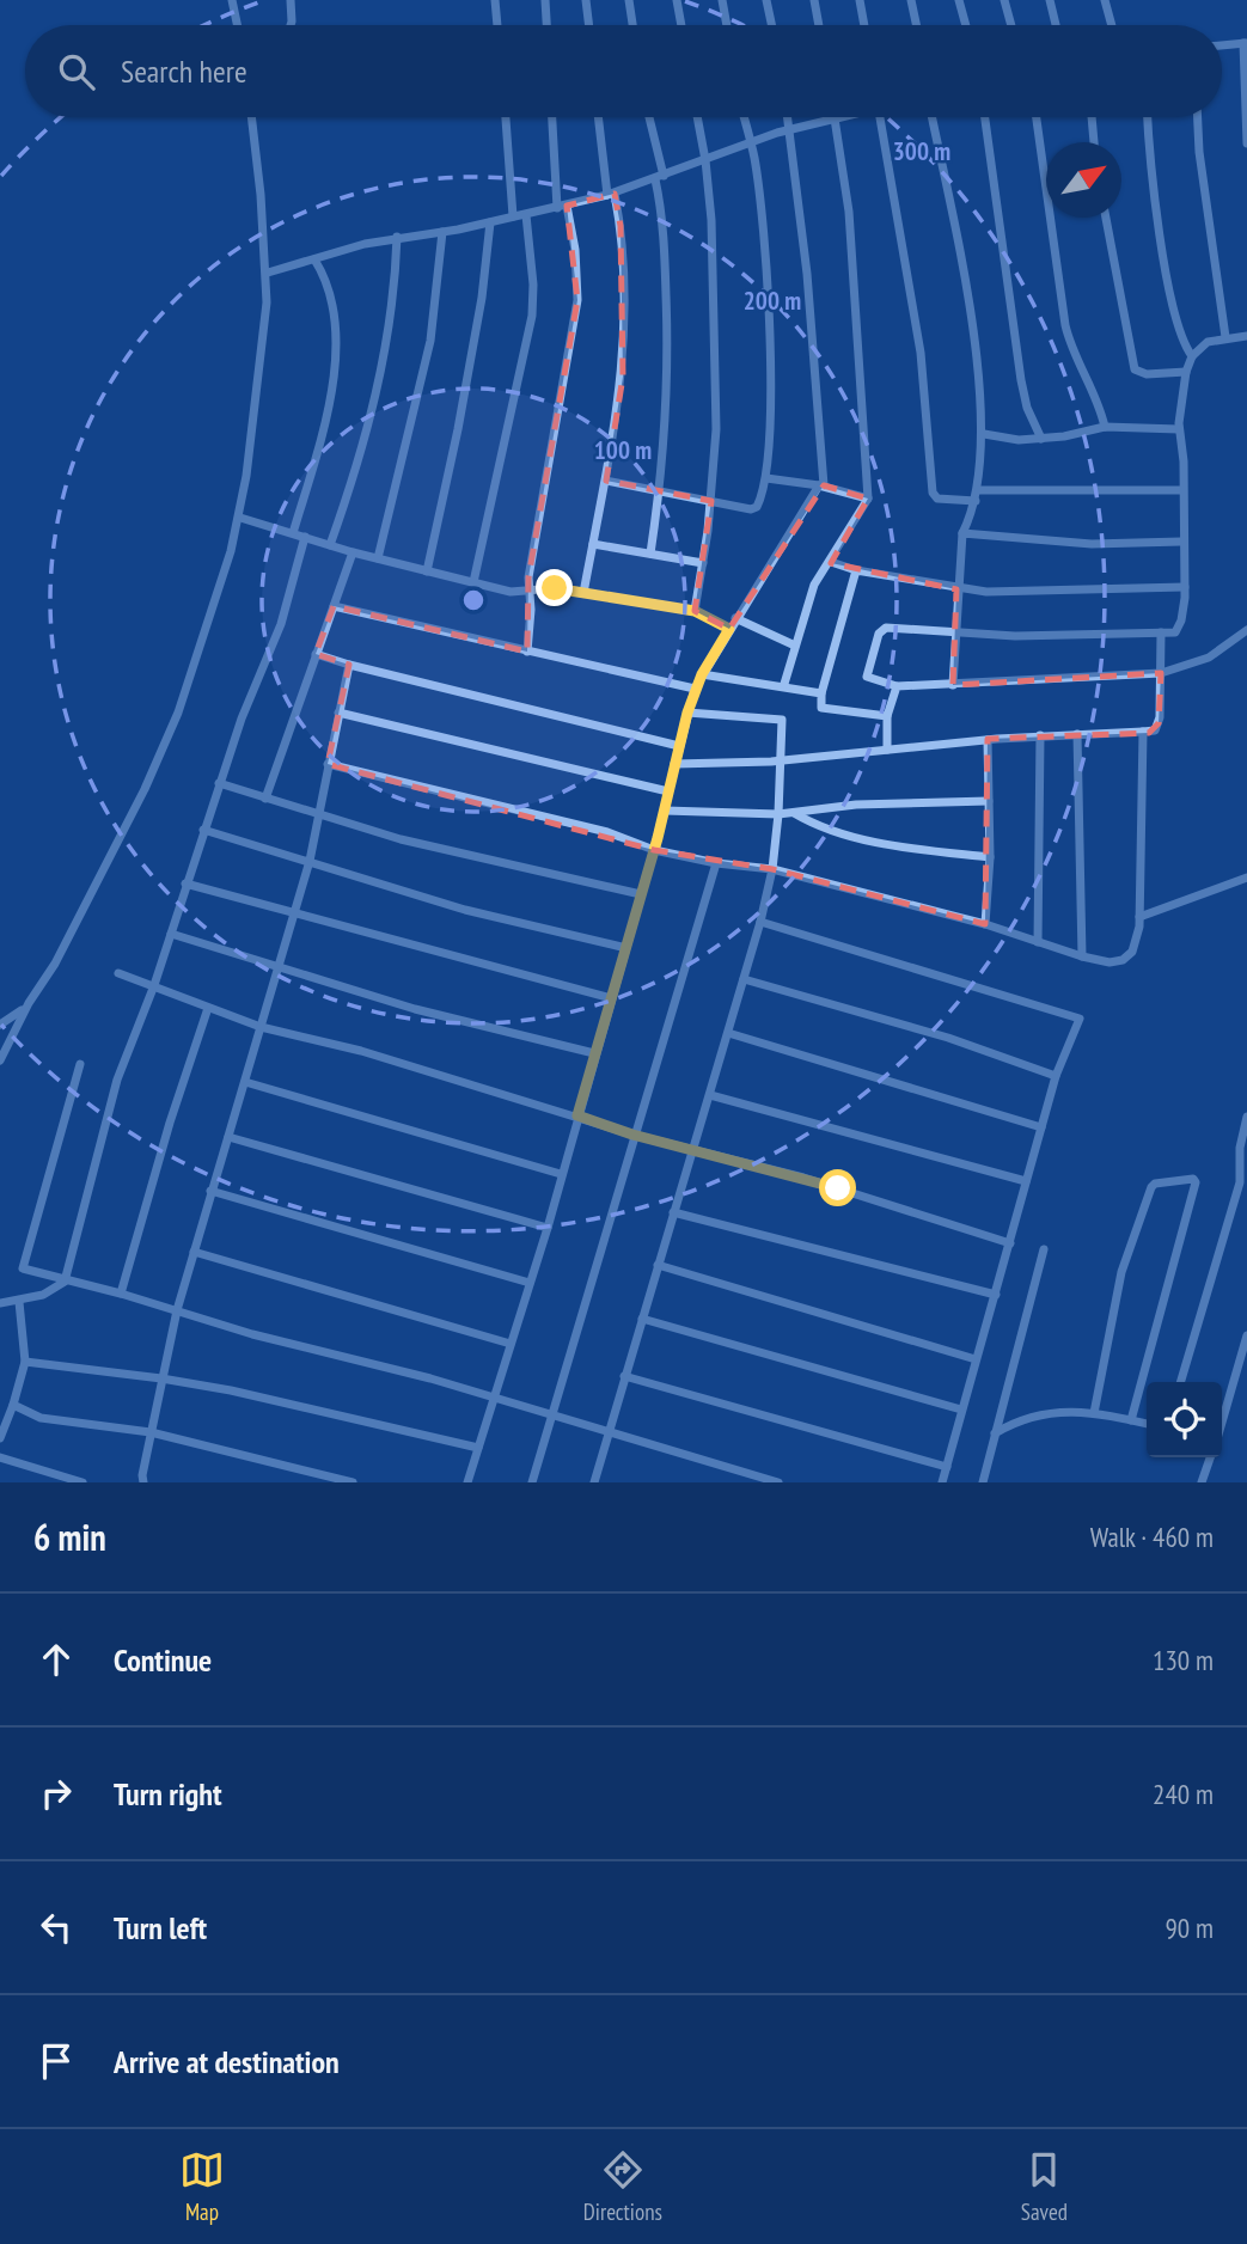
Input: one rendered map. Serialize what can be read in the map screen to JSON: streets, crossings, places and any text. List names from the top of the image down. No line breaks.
{"north":"top right","page":{"search":"Search here","heading":["6 min","Walk · 460 m"],"list":[["Continue","130 m"],["Turn right","240 m"],["Turn left","90 m"],"Arrive at destination"],"nav":["Map","Directions","Saved"]},"rings":["300 m","200 m","100 m"]}
